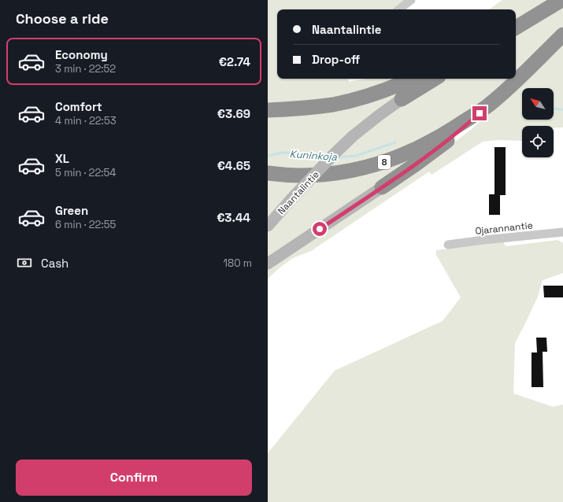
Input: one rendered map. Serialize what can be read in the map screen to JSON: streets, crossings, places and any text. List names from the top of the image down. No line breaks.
{"streets":{"highway":["8"],"main road":["Naantalintie"],"street":["Ojarannantie"]},"water":["Kuninkoja"],"north":"top left","page":{"heading":"Choose a ride","banner":["Naantalintie","Drop-off"],"list":[{"name":"Economy","note":"3 min · 22:52","value":"€2.74"},{"name":"Comfort","note":"4 min · 22:53","value":"€3.69"},{"name":"XL","note":"5 min · 22:54","value":"€4.65"},{"name":"Green","note":"6 min · 22:55","value":"€3.44"}],"pay":["Cash","180 m"],"buttons":"Confirm"}}
